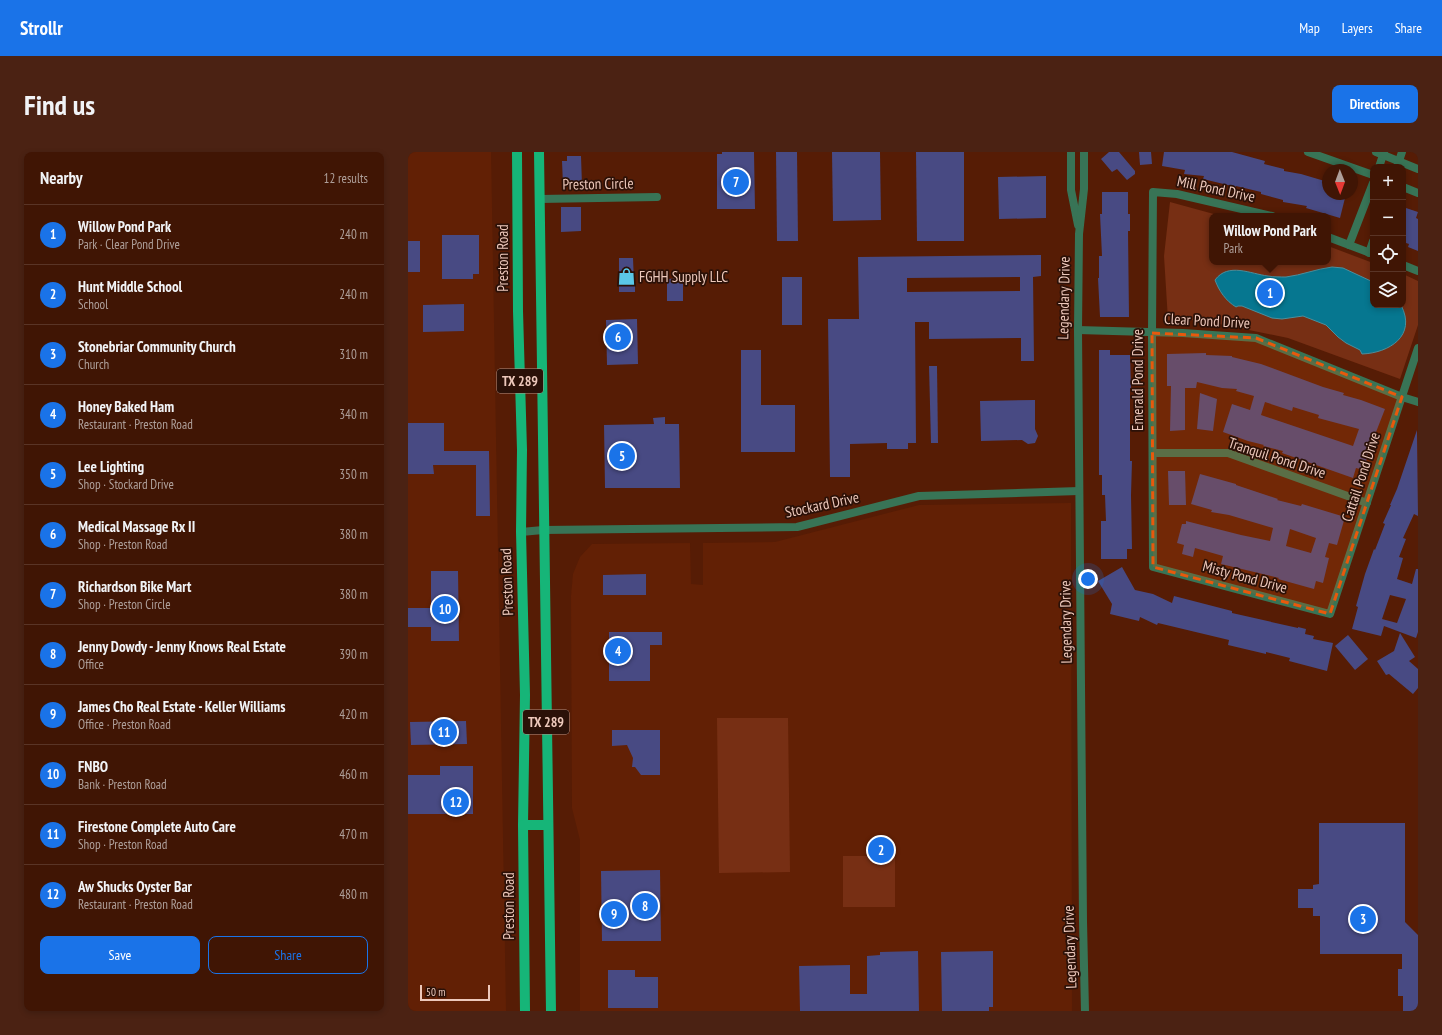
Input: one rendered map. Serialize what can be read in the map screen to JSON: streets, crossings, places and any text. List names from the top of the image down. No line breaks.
{"streets":{"main road":["Preston Road","TX 289"],"street":["Preston Circle","Mill Pond Drive","Legendary Drive","Clear Pond Drive","Emerald Pond Drive","Tranquil Pond Drive","Cattail Pond Drive","Stockard Drive","Misty Pond Drive"]},"crossings":[["Preston Circle","TX 289"],["Mill Pond Drive","Emerald Pond Drive"],["Preston Road","Stockard Drive"],["Legendary Drive","Clear Pond Drive"],["Legendary Drive","Stockard Drive"],["Clear Pond Drive","Emerald Pond Drive"],["Clear Pond Drive","Cattail Pond Drive"],["Emerald Pond Drive","Tranquil Pond Drive"],["Emerald Pond Drive","Misty Pond Drive"],["TX 289","Stockard Drive"],["Tranquil Pond Drive","Cattail Pond Drive"],["Cattail Pond Drive","Misty Pond Drive"]],"places":{"shop":["FGHH Supply LLC"]},"scale_bar":"50 m","north":"bottom","page":{"header":"Strollr","nav":["Map","Layers","Share"],"buttons":["Directions",["Save","Share"]],"title":"Find us","heading":["Nearby","12 results"],"map_buttons":["+","−"],"pins":["7","1","6","5","10","4","11","12","2","8","9","3"],"list":[{"mark":"1","name":"Willow Pond Park","note":"Park · Clear Pond Drive","value":"240 m"},{"mark":"2","name":"Hunt Middle School","note":"School","value":"240 m"},{"mark":"3","name":"Stonebriar Community Church","note":"Church","value":"310 m"},{"mark":"4","name":"Honey Baked Ham","note":"Restaurant · Preston Road","value":"340 m"},{"mark":"5","name":"Lee Lighting","note":"Shop · Stockard Drive","value":"350 m"},{"mark":"6","name":"Medical Massage Rx II","note":"Shop · Preston Road","value":"380 m"},{"mark":"7","name":"Richardson Bike Mart","note":"Shop · Preston Circle","value":"380 m"},{"mark":"8","name":"Jenny Dowdy - Jenny Knows Real Estate","note":"Office","value":"390 m"},{"mark":"9","name":"James Cho Real Estate - Keller Williams","note":"Office · Preston Road","value":"420 m"},{"mark":"10","name":"FNBO","note":"Bank · Preston Road","value":"460 m"},{"mark":"11","name":"Firestone Complete Auto Care","note":"Shop · Preston Road","value":"470 m"},{"mark":"12","name":"Aw Shucks Oyster Bar","note":"Restaurant · Preston Road","value":"480 m"}],"popup":["Willow Pond Park","Park"],"scale":"50 m"}}
